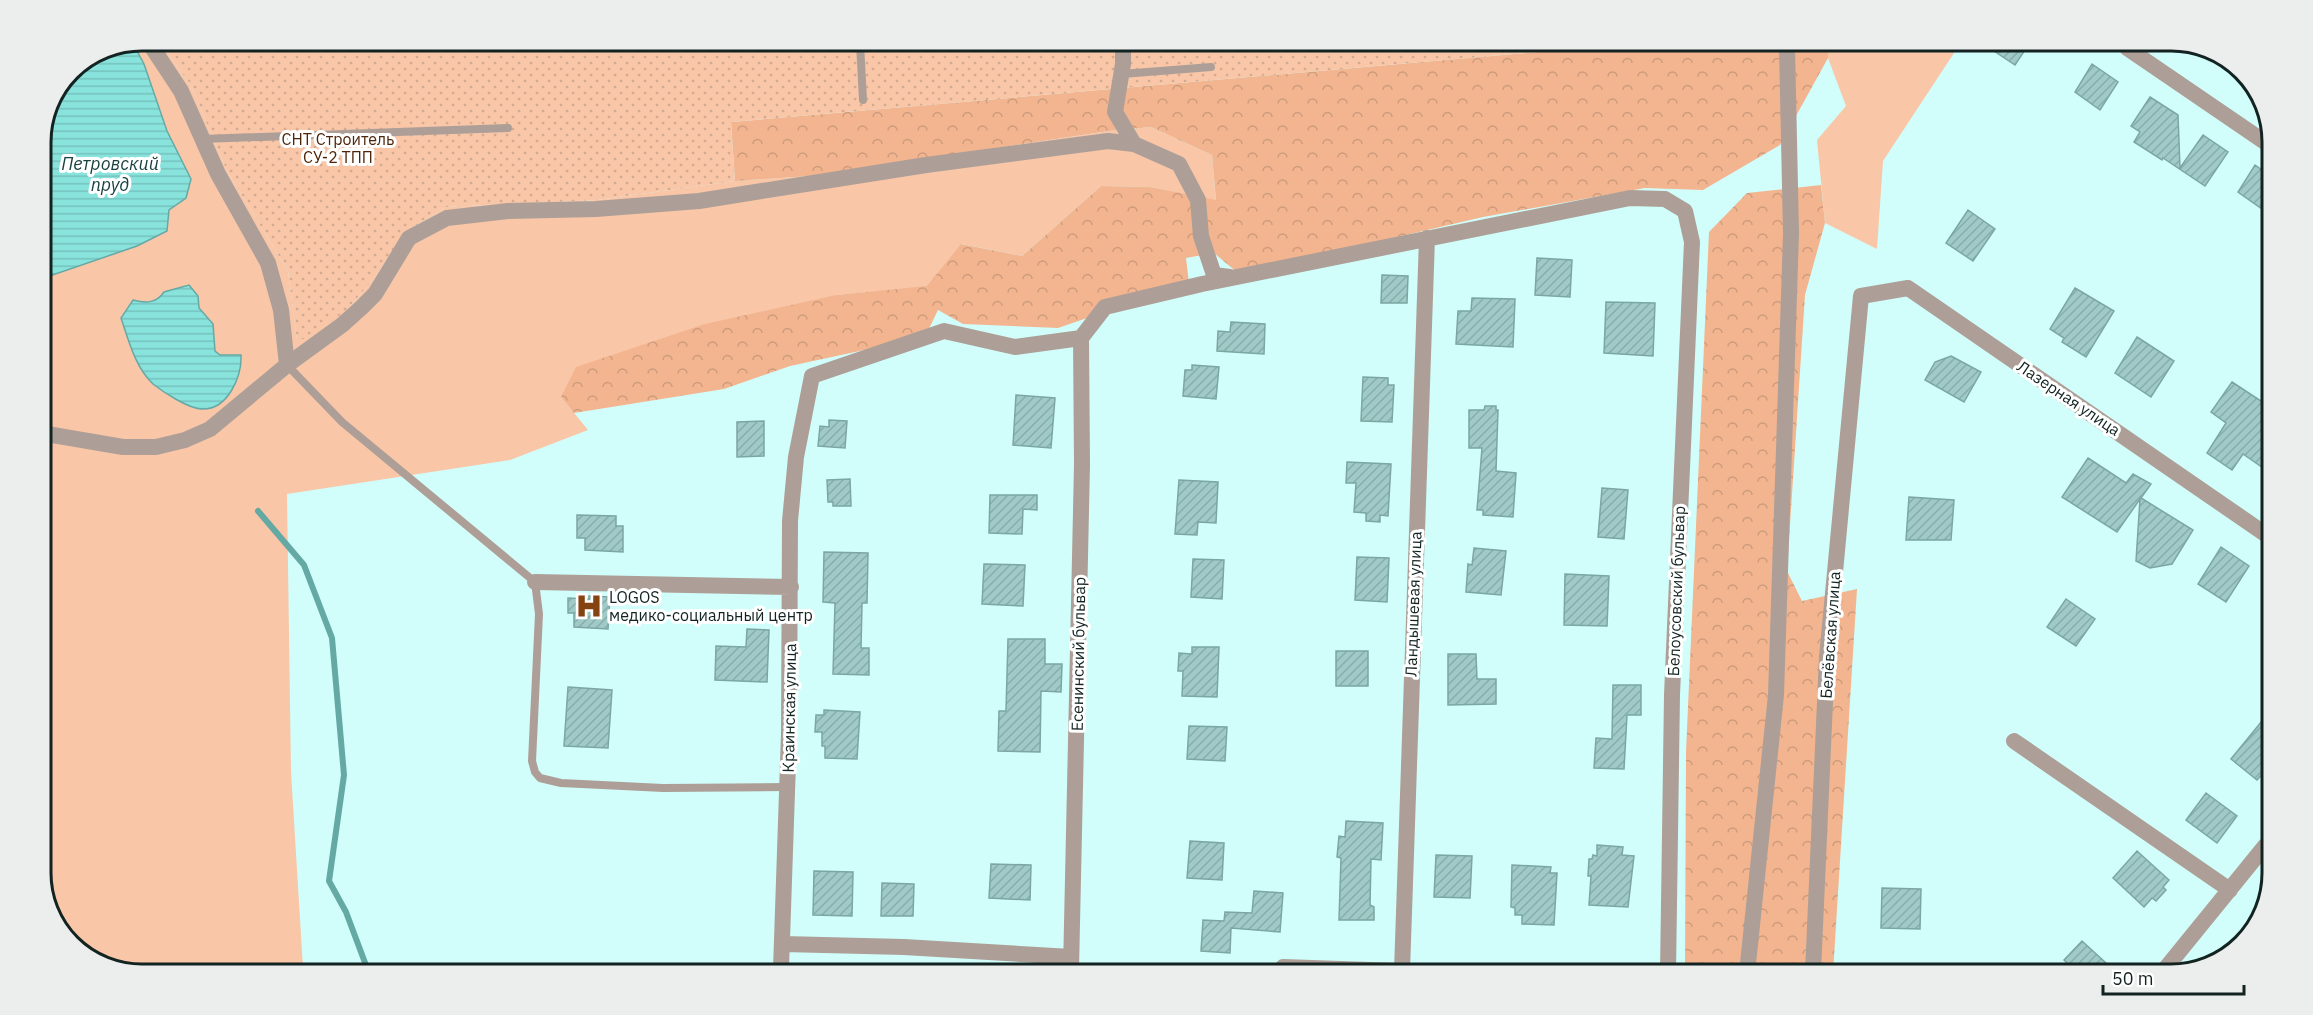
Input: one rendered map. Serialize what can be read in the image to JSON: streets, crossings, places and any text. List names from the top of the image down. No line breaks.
{"streets":{"street":["Лазерная улица","Белоусовский бульвар","Ландышевая улица","Белёвская улица","Есенинский бульвар","Краинская улица"]},"crossings":[["Лазерная улица","Белёвская улица"],["Белоусовский бульвар","Ландышевая улица"],["Есенинский бульвар","Краинская улица"]],"water":["Петровский пруд"],"parks":["СНТ Строитель СУ-2 ТПП"],"places":{"hospital":["LOGOS медико-социальный центр"]},"scale_bar":"50 m"}
